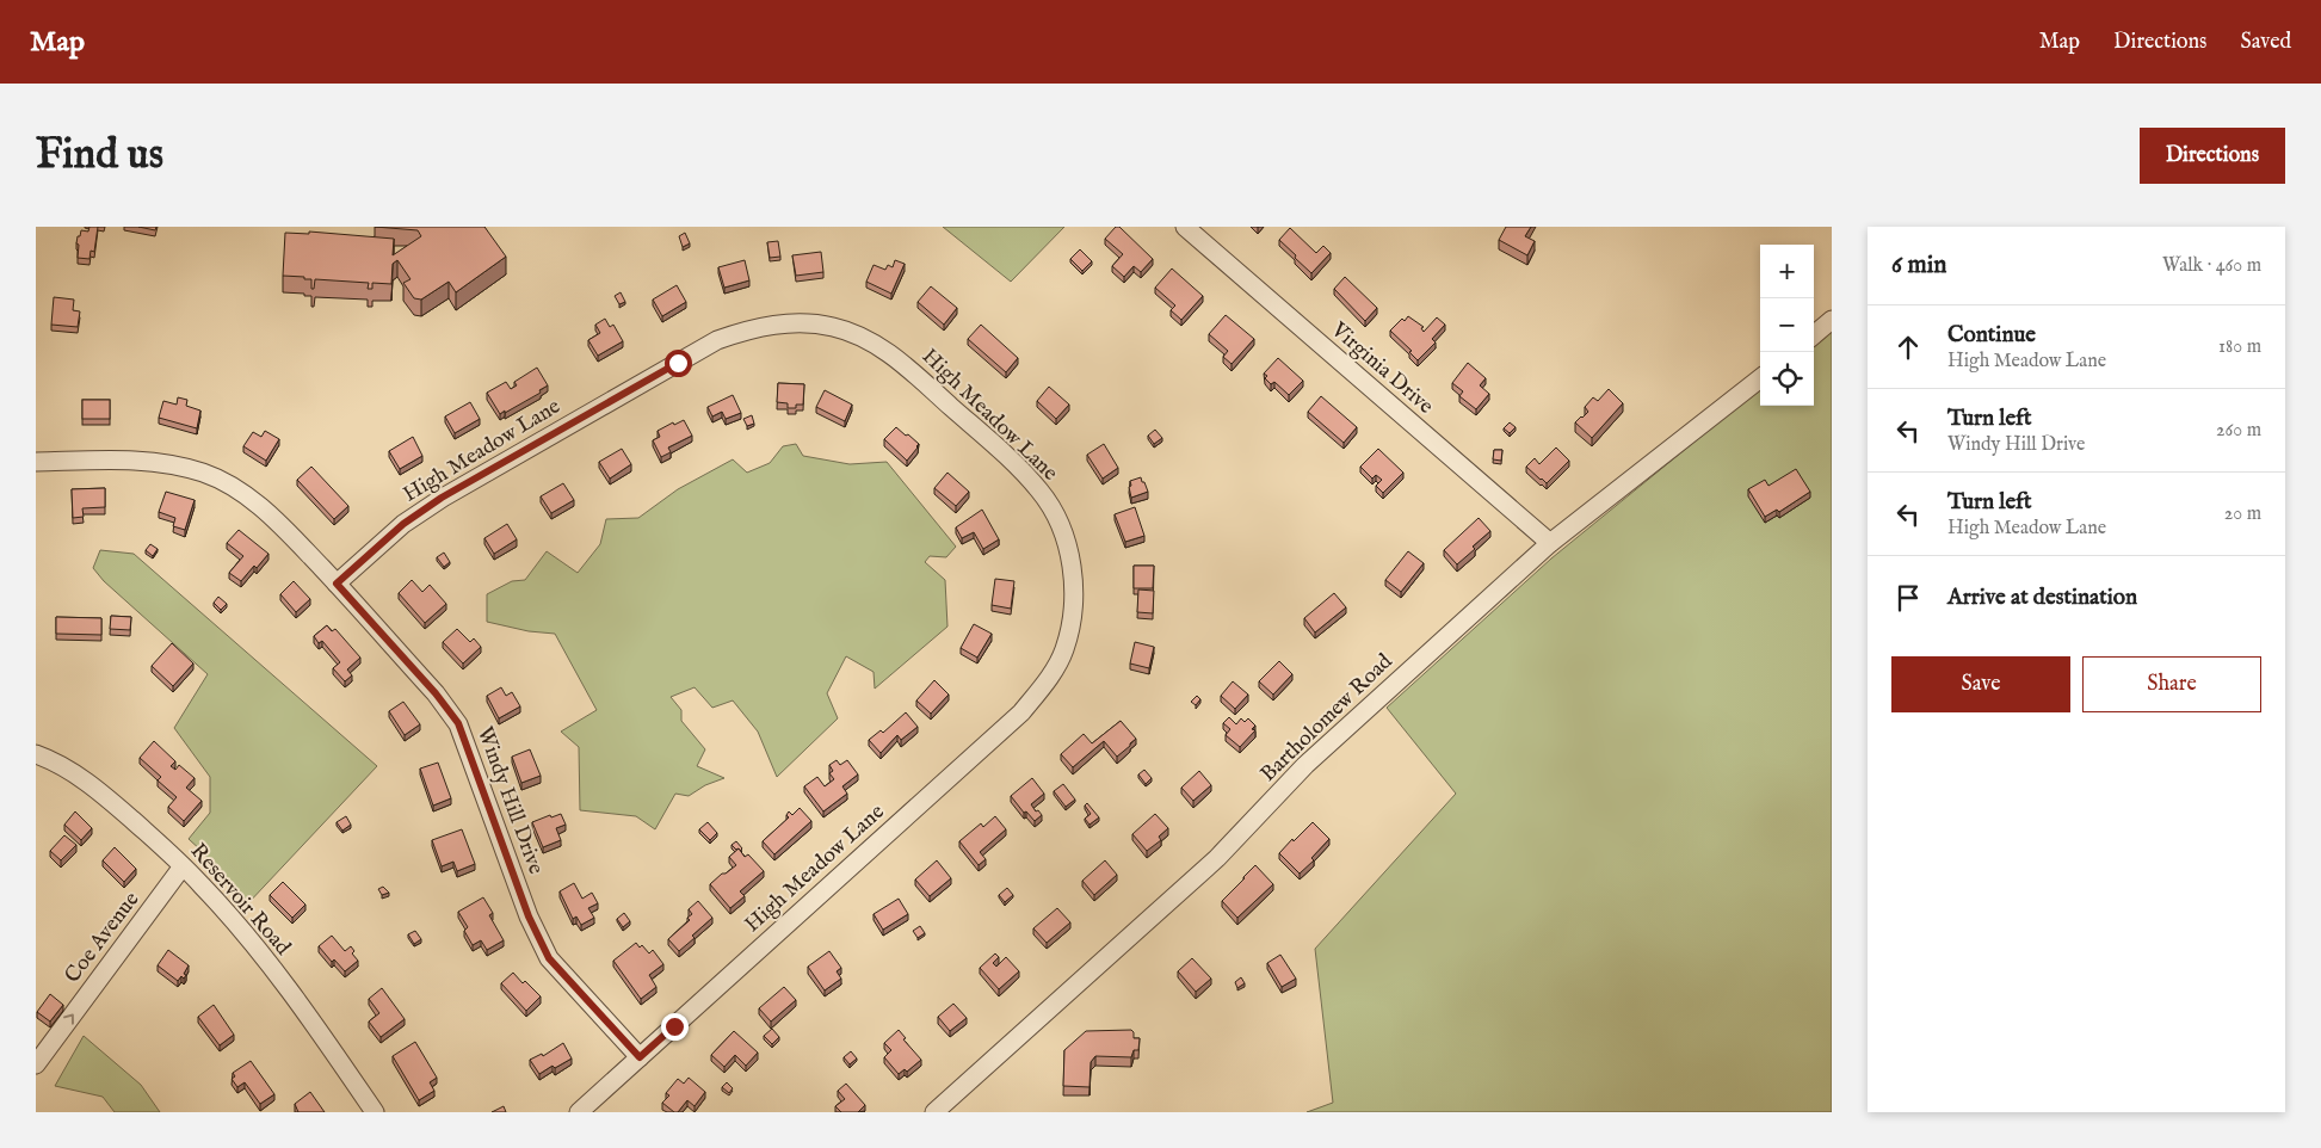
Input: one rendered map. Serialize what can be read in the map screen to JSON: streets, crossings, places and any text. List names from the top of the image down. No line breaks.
{"streets":{"street":["Virginia Drive","High Meadow Lane","Bartholomew Road","Windy Hill Drive","Reservoir Road","Coe Avenue"]},"crossings":[["Virginia Drive","Bartholomew Road"],["High Meadow Lane","Windy Hill Drive"],["Reservoir Road","Coe Avenue"]],"one_way":["Coe Avenue"],"page":{"header":"Map","nav":["Map","Directions","Saved"],"buttons":["Directions",["Save","Share"]],"title":"Find us","heading":["6 min","Walk · 460 m"],"map_buttons":["+","−"],"list":[["Continue","High Meadow Lane","180 m"],["Turn left","Windy Hill Drive","260 m"],["Turn left","High Meadow Lane","20 m"],"Arrive at destination"]}}
